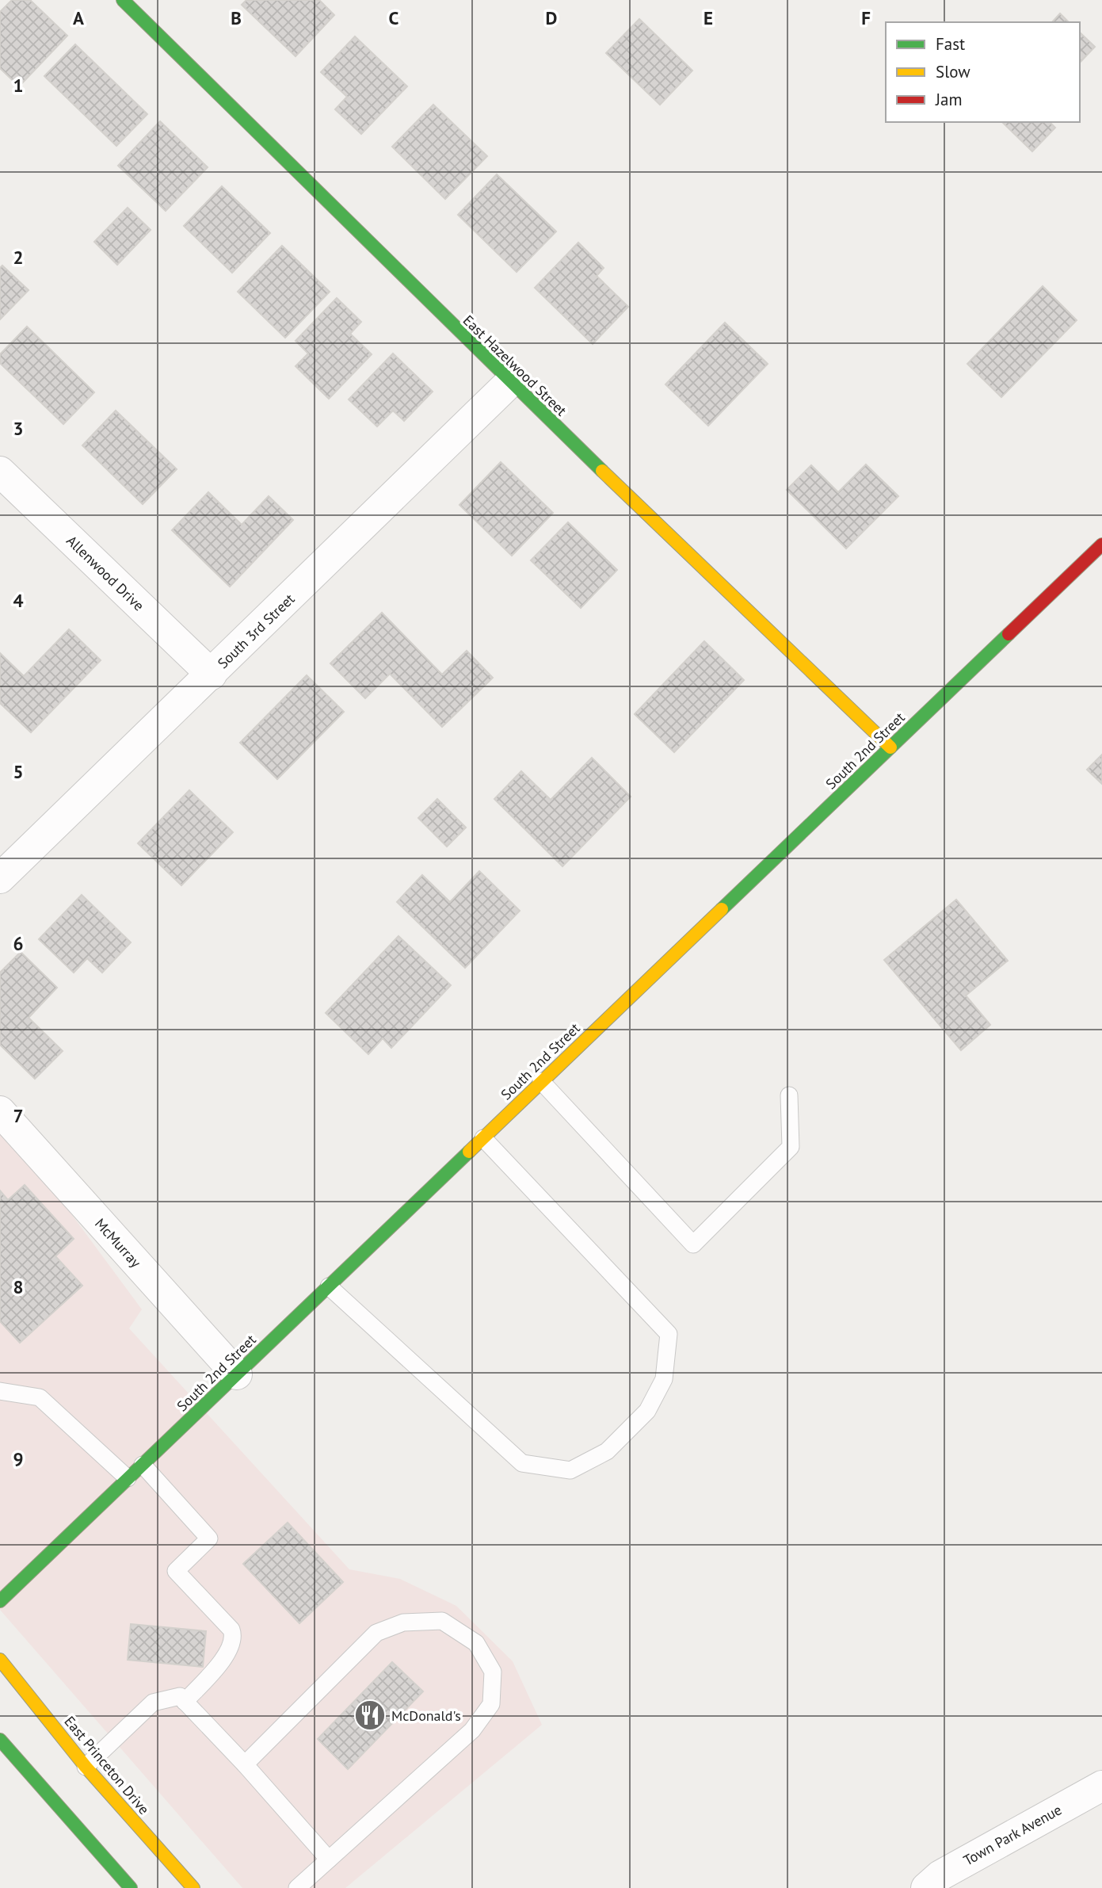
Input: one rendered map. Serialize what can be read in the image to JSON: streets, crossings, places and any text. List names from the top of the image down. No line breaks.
{"streets":{"main road":["East Hazelwood Street","South 2nd Street","East Princeton Drive"],"street":["Allenwood Drive","South 3rd Street","McMurray","Town Park Avenue"]},"crossings":[["East Hazelwood Street","South 3rd Street"],["East Hazelwood Street","South 2nd Street"],["Allenwood Drive","South 3rd Street"],["South 2nd Street","McMurray"]],"places":{"restaurant":["McDonald's"]},"legend":["Fast","Slow","Jam"],"grid":{"columns":["A","B","C","D","E","F"],"rows":["1","2","3","4","5","6","7","8","9"]}}
